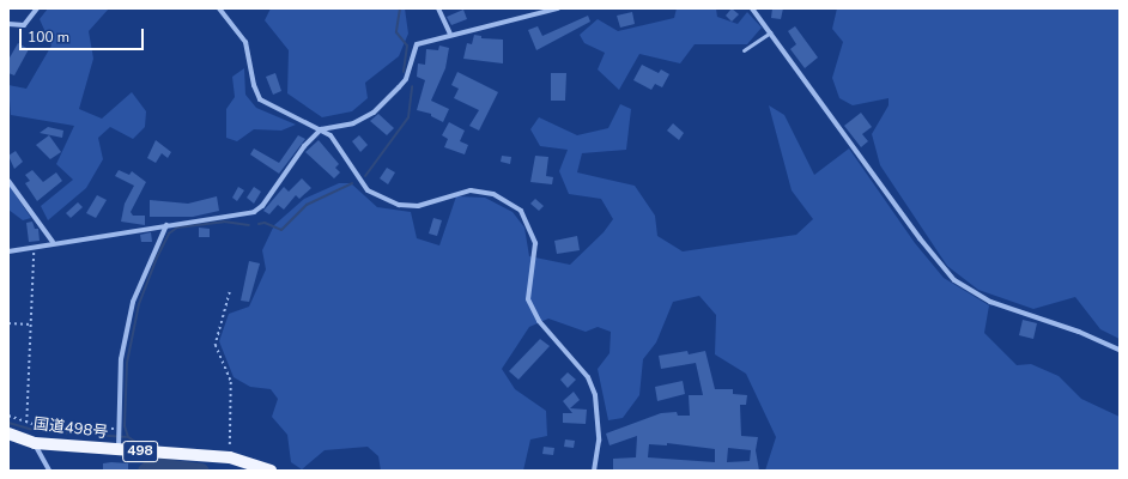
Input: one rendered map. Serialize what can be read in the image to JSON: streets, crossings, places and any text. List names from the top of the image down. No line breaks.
{"streets":{"highway":["国道498号","498"]},"scale_bar":"100 m"}
